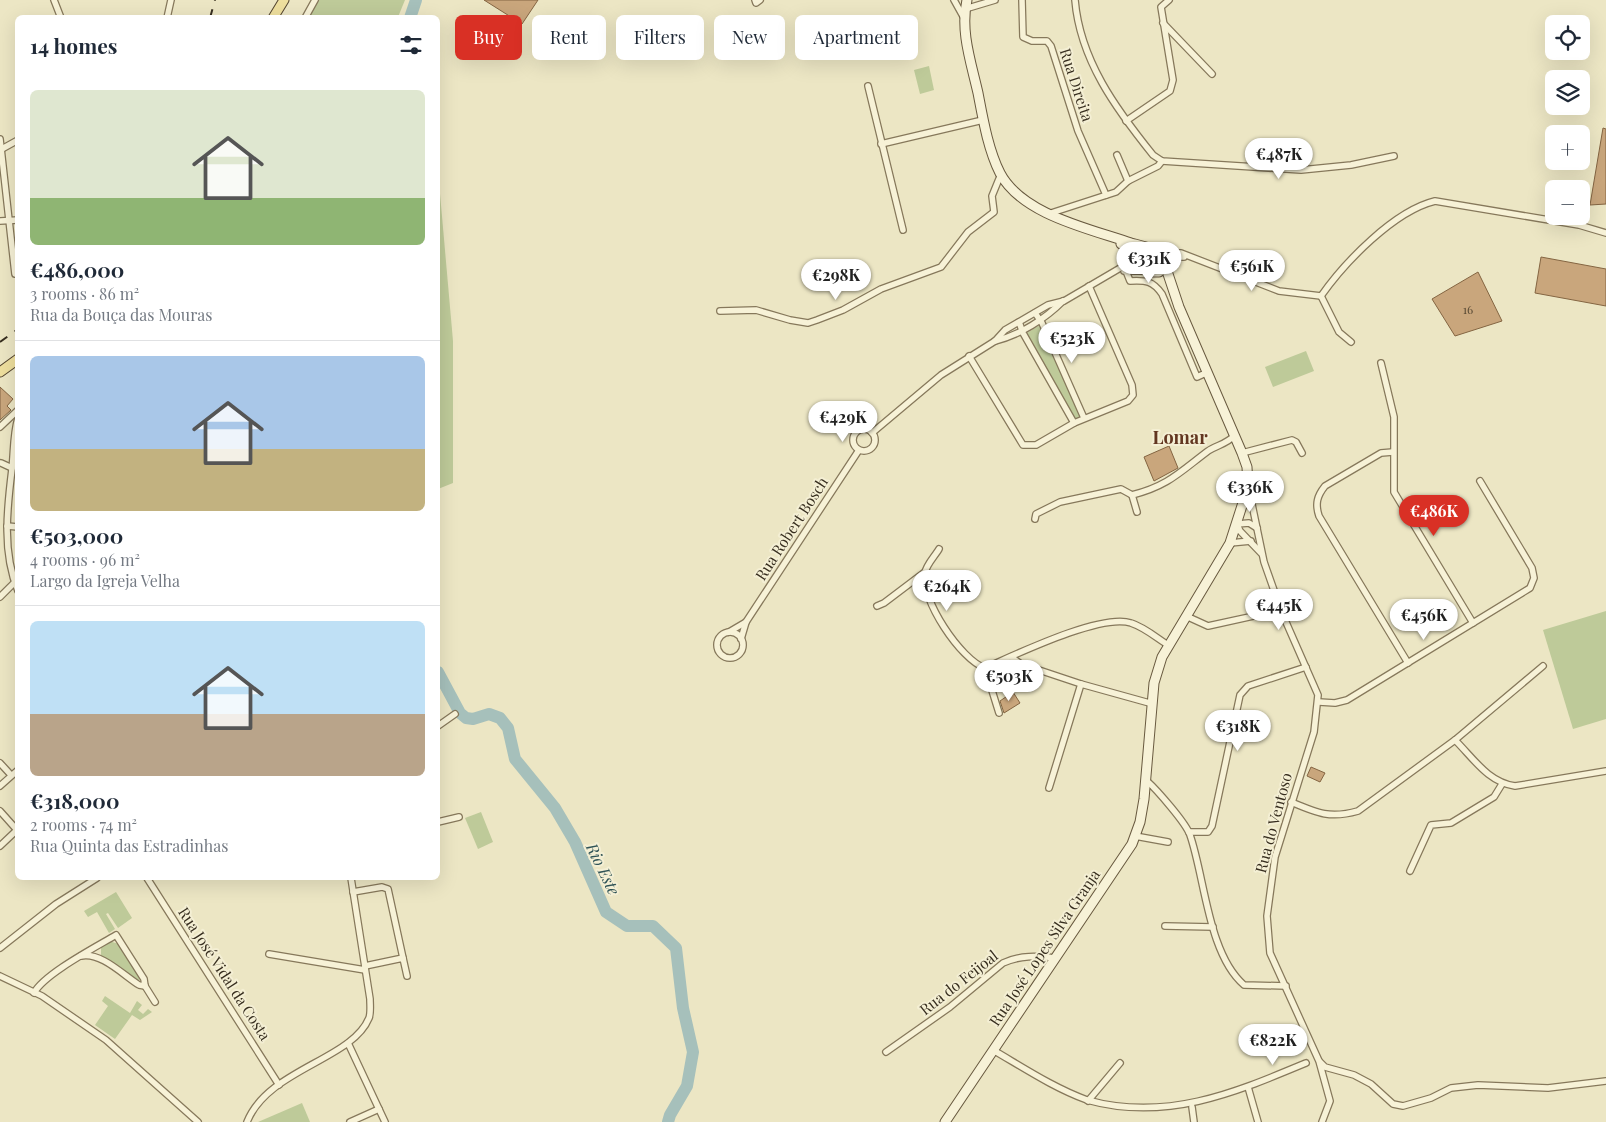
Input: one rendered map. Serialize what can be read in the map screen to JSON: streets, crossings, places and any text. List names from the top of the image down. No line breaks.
{"streets":{"main road":["Rua José Lopes Silva Granja"],"street":["Rua Direita","Rua Robert Bosch","Rua do Ventoso","Rua José Vidal da Costa","Rua do Feijoal"]},"crossings":[["Rua José Lopes Silva Granja","Rua do Feijoal"]],"districts":["Lomar"],"water":["Rio Este"],"house_numbers":["16"],"page":{"map_buttons":["+","−"],"chip":["Buy","Rent","Filters","New","Apartment"],"heading":"14 homes","list":[{"name":"€486,000","note":"3 rooms · 86 m² · Rua da Bouça das Mouras"},{"name":"€503,000","note":"4 rooms · 96 m² · Largo da Igreja Velha"},{"name":"€318,000","note":"2 rooms · 74 m² · Rua Quinta das Estradinhas"}],"price":["€487K","€331K","€561K","€298K","€523K","€429K","€336K","€486K","€264K","€445K","€456K","€503K","€318K","€822K"]}}
